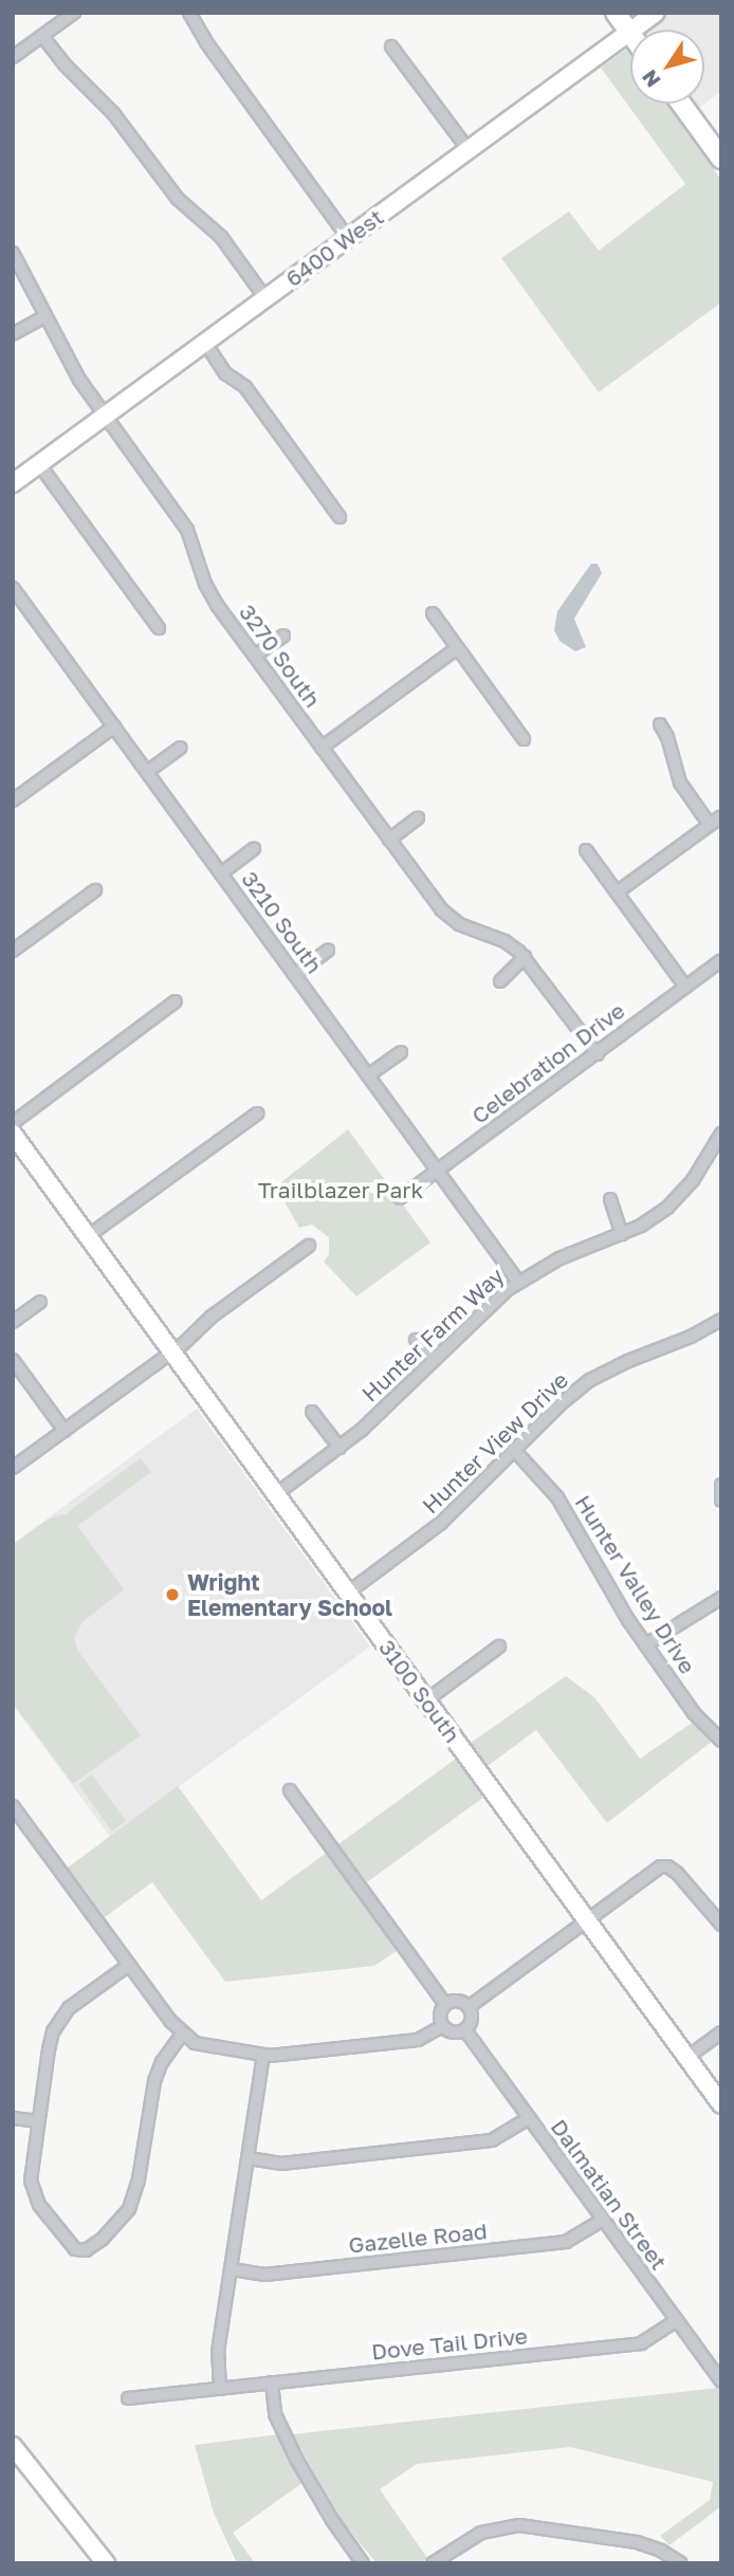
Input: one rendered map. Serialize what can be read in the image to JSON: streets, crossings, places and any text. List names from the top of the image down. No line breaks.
{"streets":{"main road":["6400 West","3100 South"],"street":["3270 South","3210 South","Celebration Drive","Hunter Farm Way","Hunter View Drive","Hunter Valley Drive","Dalmatian Street","Gazelle Road","Dove Tail Drive"]},"crossings":[["6400 West","3270 South"],["3210 South","Celebration Drive"],["3210 South","Hunter Farm Way"],["Hunter Farm Way","3100 South"],["Hunter View Drive","Hunter Valley Drive"],["Hunter View Drive","3100 South"],["Dalmatian Street","Gazelle Road"],["Dalmatian Street","Dove Tail Drive"]],"parks":["Trailblazer Park"],"places":["Wright Elementary School"],"north":"bottom left"}
